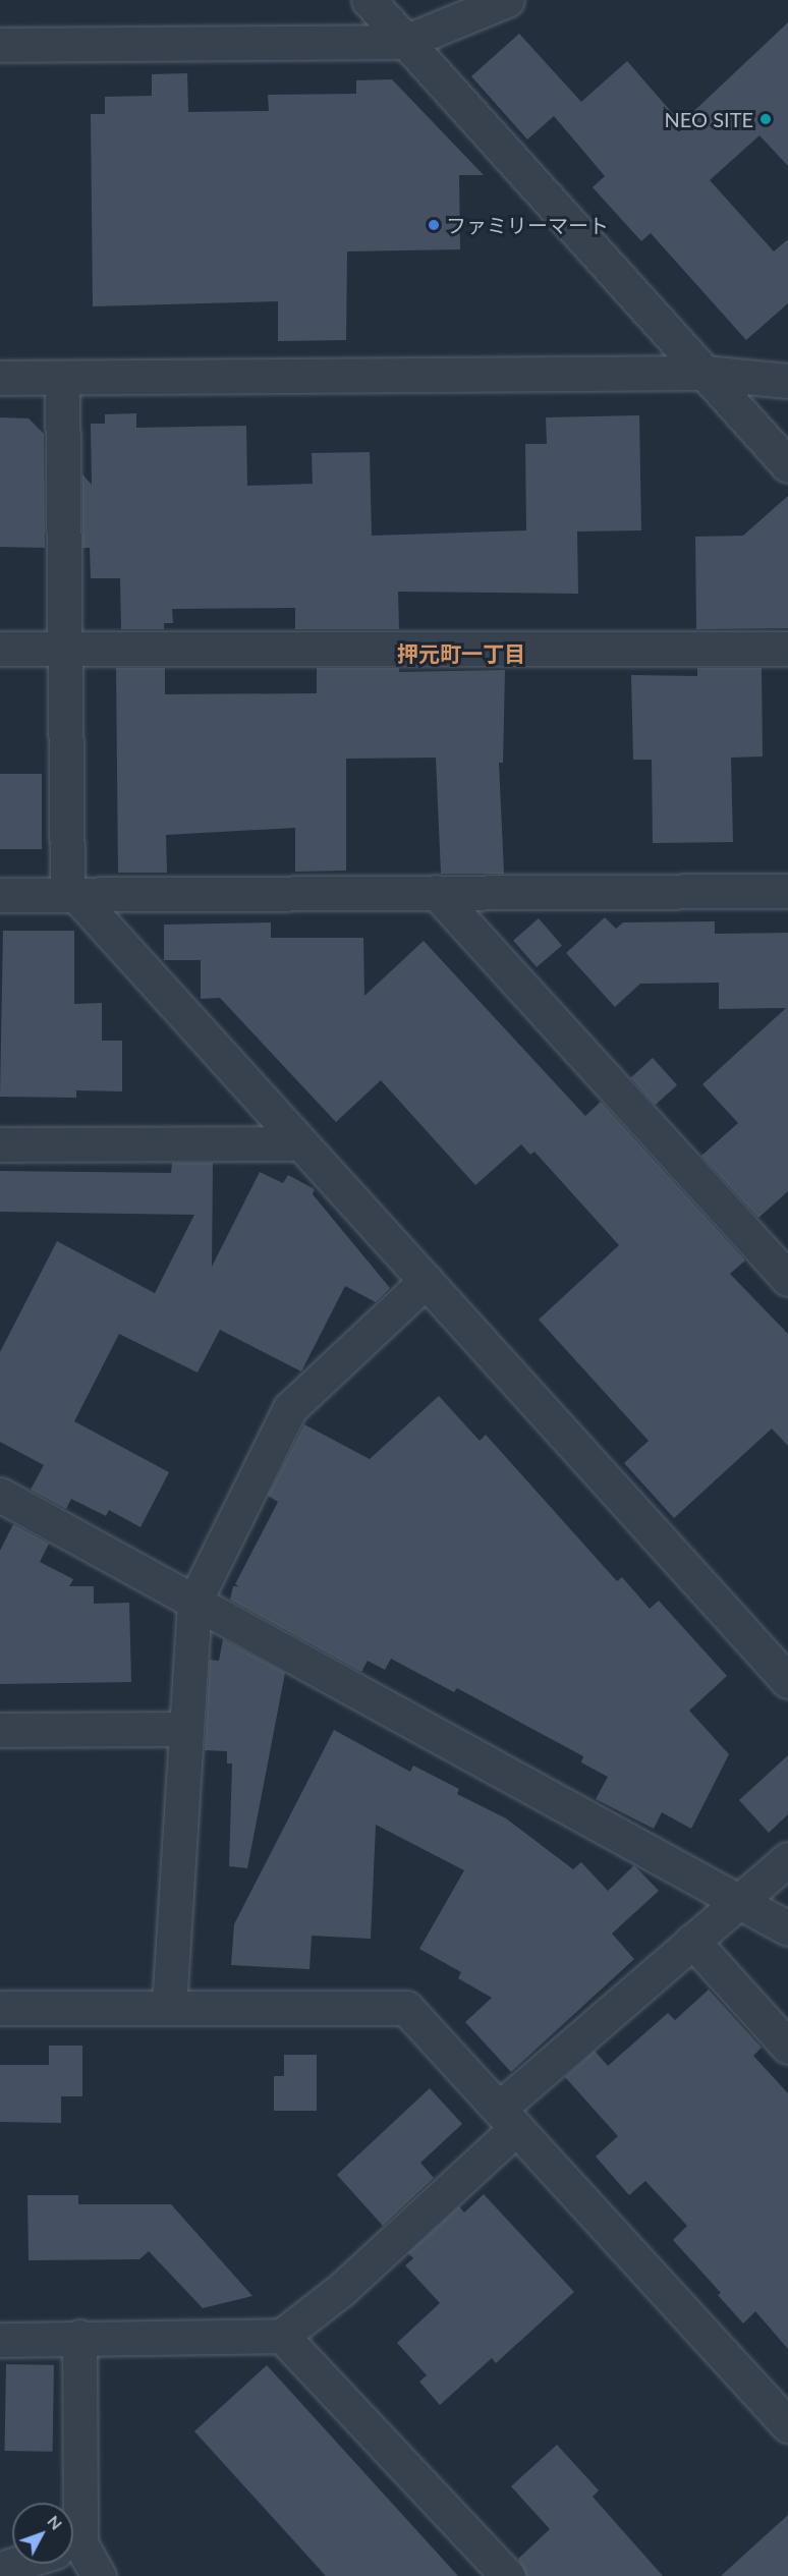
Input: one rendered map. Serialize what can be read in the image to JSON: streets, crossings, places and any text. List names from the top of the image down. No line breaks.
{"districts":["押元町一丁目"],"places":["NEO SITE","ファミリーマート"],"north":"top right"}
